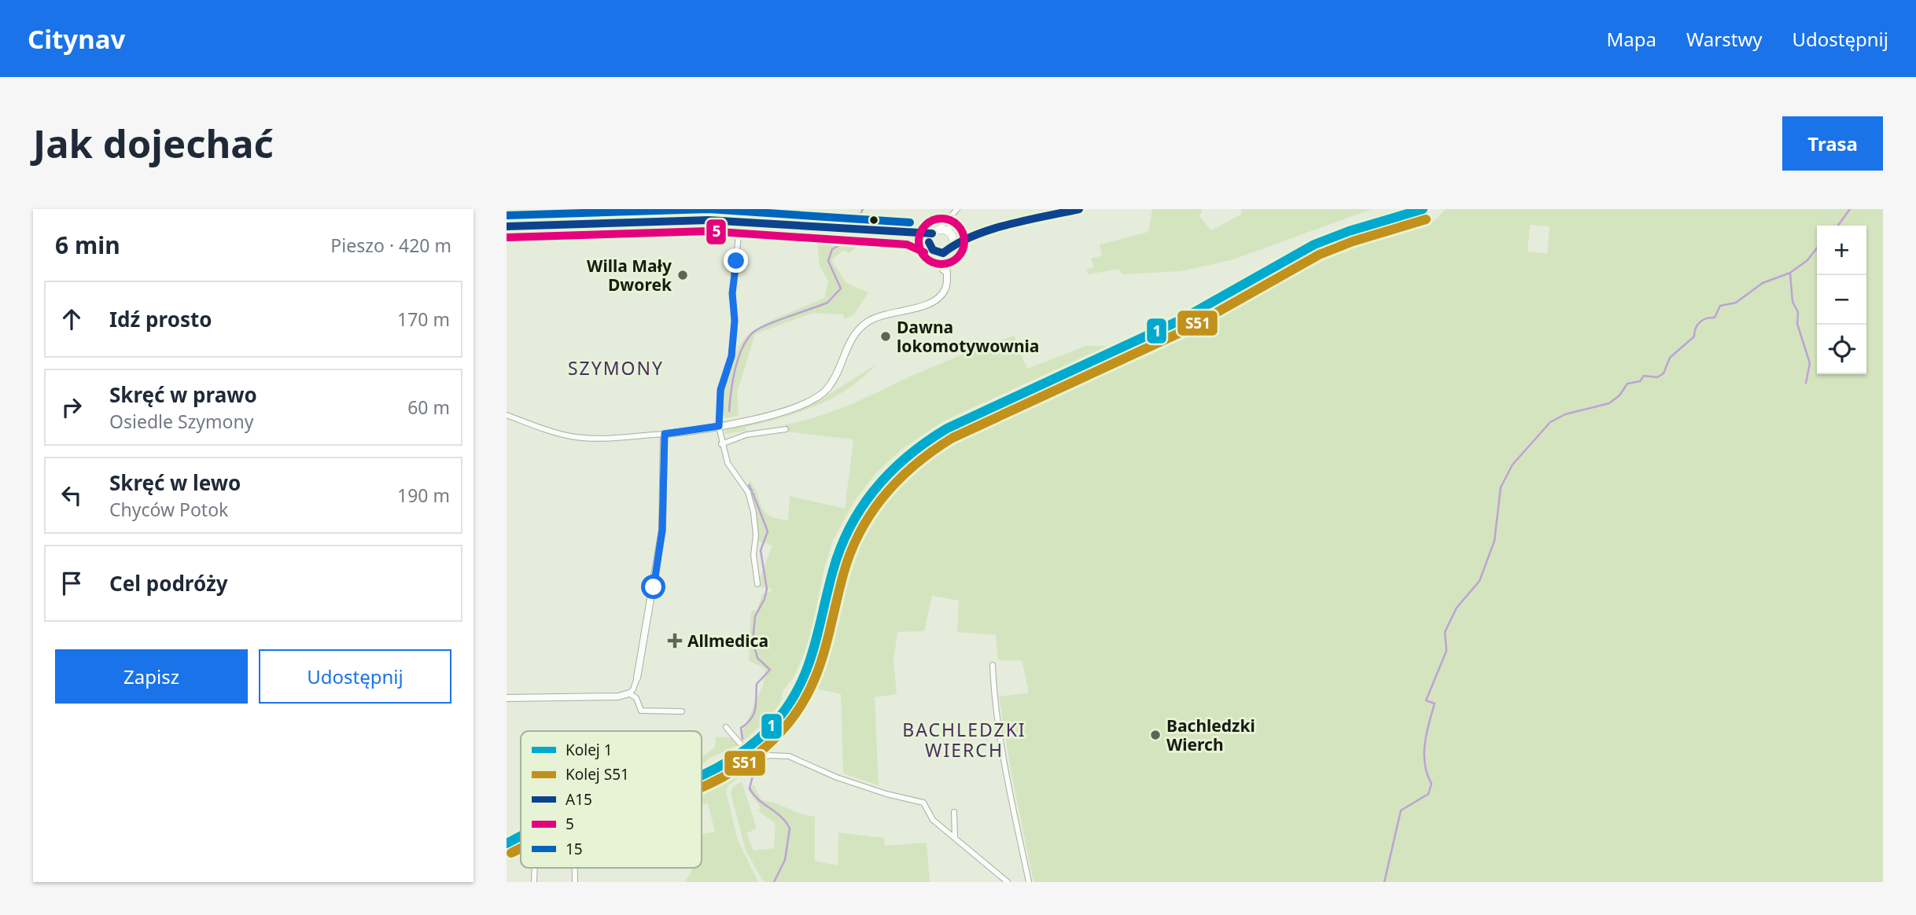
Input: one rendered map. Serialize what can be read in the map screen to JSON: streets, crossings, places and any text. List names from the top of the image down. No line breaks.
{"districts":["SZYMONY","BACHLEDZKI WIERCH"],"places":{"other":["Willa Mały Dworek","Dawna lokomotywownia","Bachledzki Wierch"],"health":["Allmedica"]},"lines":["rail line 1","transit line A15","transit line 15","transit line 5","rail line S51"],"legend":["Kolej 1","Kolej S51","A15","5","15"],"page":{"header":"Citynav","nav":["Mapa","Warstwy","Udostępnij"],"buttons":["Trasa",["Zapisz","Udostępnij"]],"title":"Jak dojechać","heading":["6 min","Pieszo · 420 m"],"map_buttons":["+","−"],"list":[["Idź prosto","170 m"],["Skręć w prawo","Osiedle Szymony","60 m"],["Skręć w lewo","Chyców Potok","190 m"],"Cel podróży"]}}
